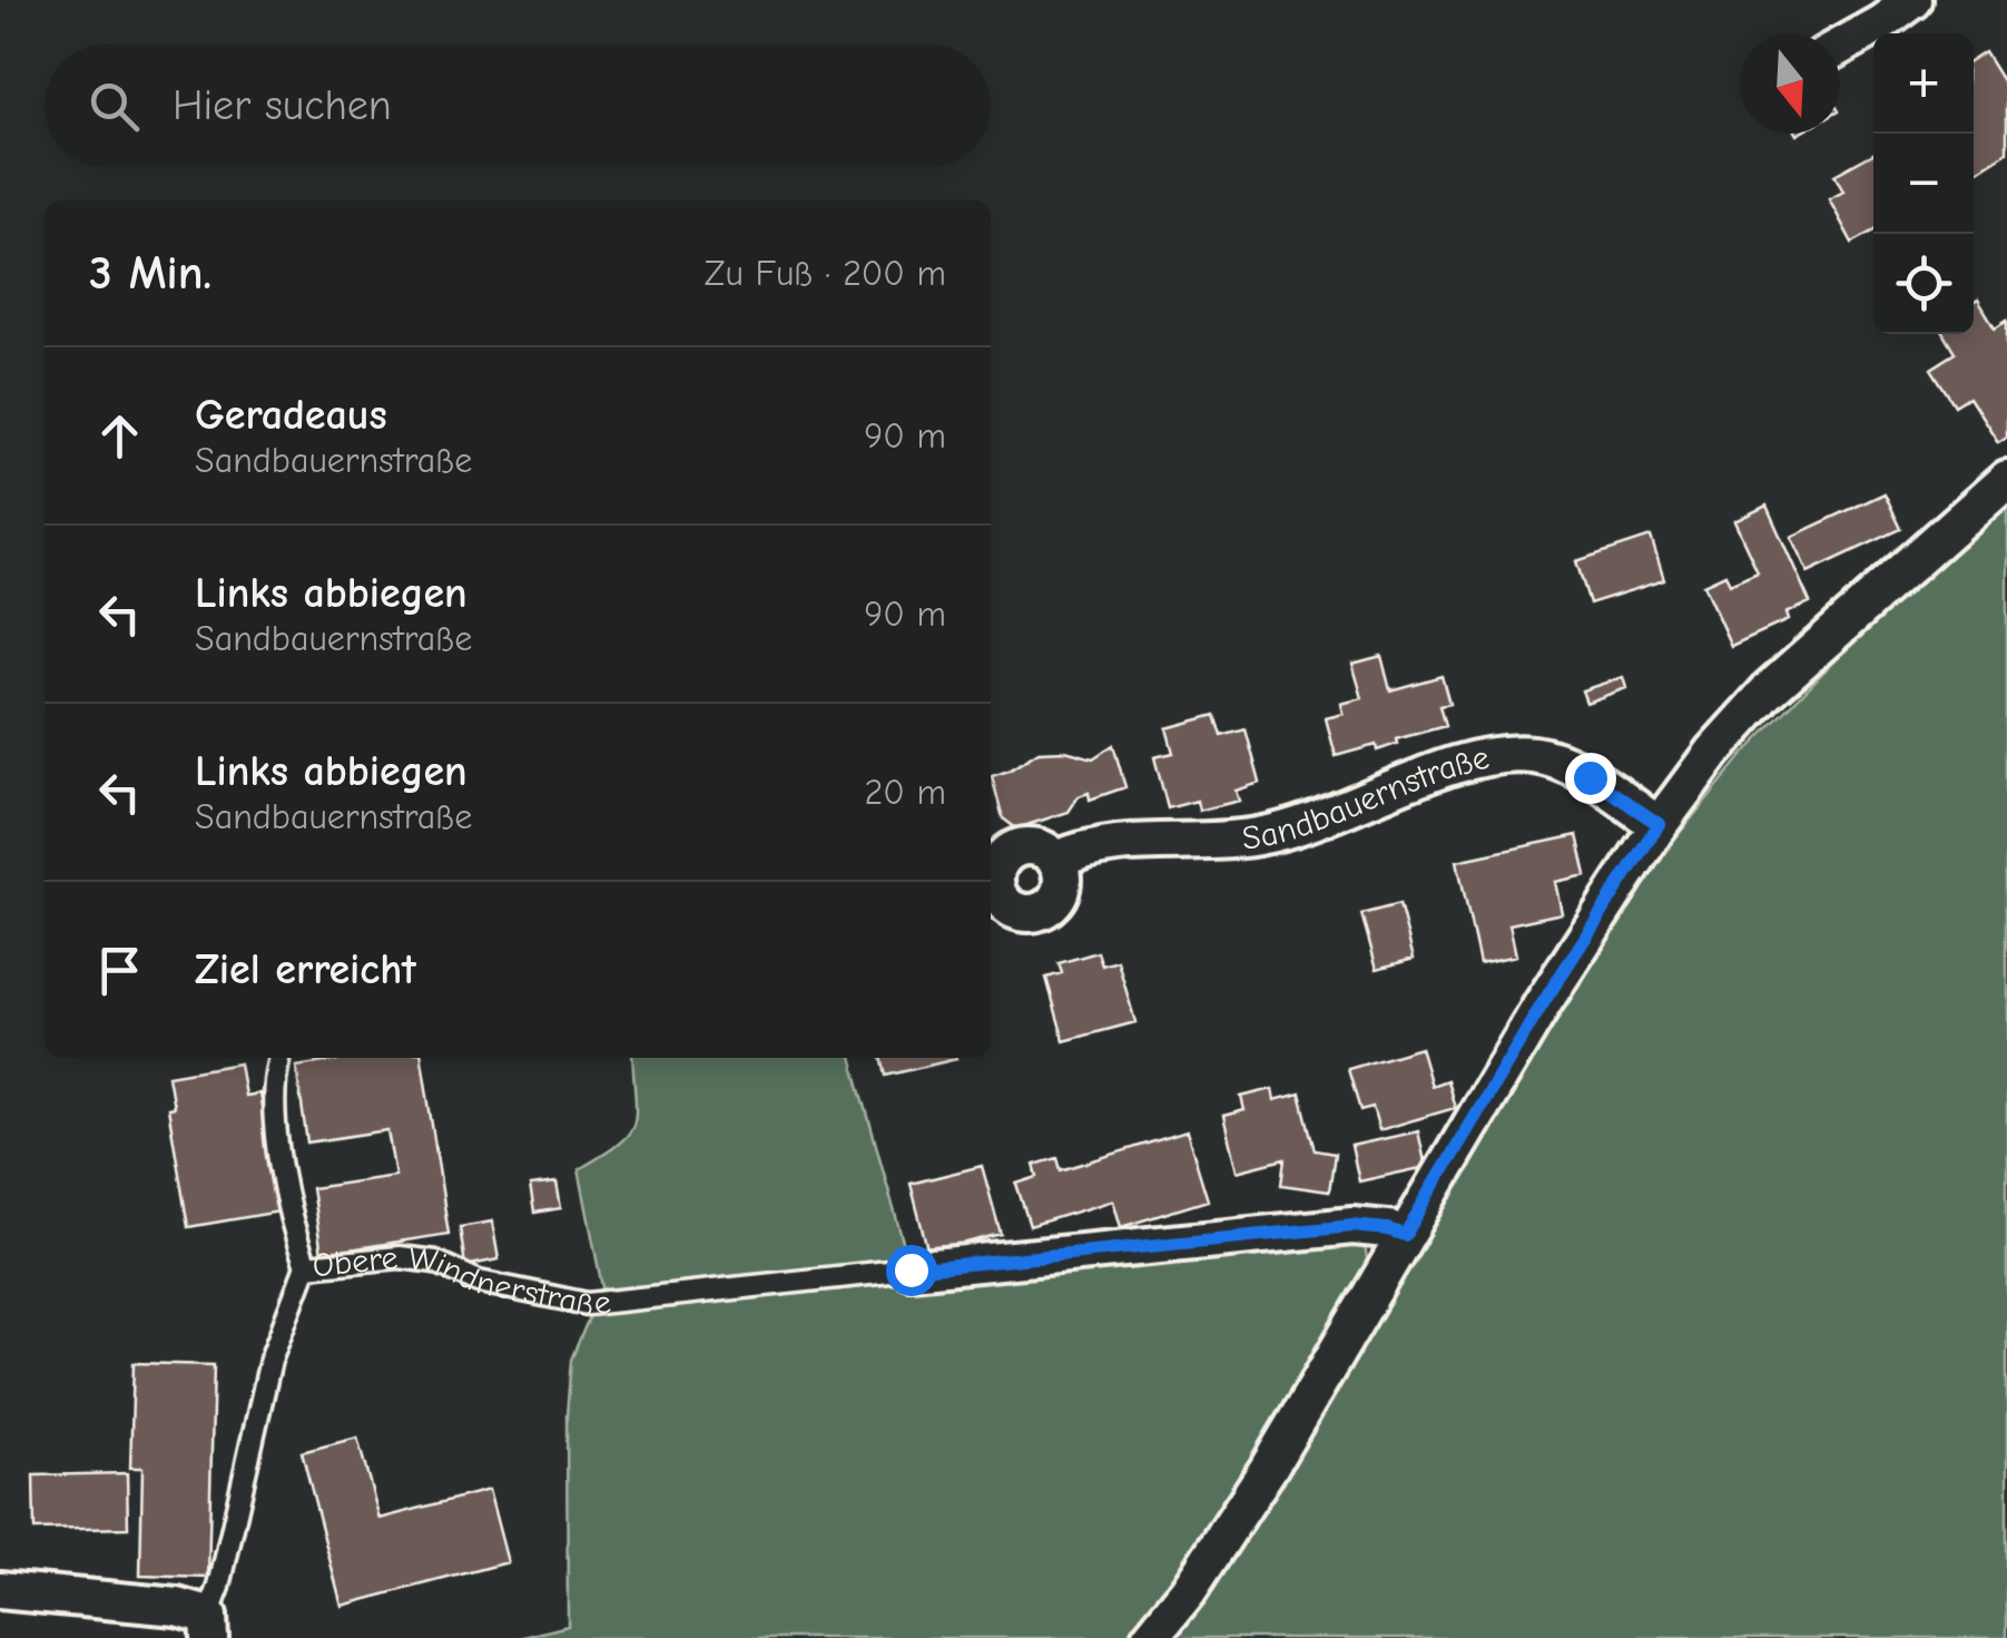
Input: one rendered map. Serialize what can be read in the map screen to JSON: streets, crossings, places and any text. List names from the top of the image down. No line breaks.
{"streets":{"street":["Sandbauernstraße","Obere Windnerstraße"]},"north":"bottom","page":{"map_buttons":["+","−"],"search":"Hier suchen","heading":["3 Min.","Zu Fuß · 200 m"],"list":[["Geradeaus","Sandbauernstraße","90 m"],["Links abbiegen","Sandbauernstraße","90 m"],["Links abbiegen","Sandbauernstraße","20 m"],"Ziel erreicht"]}}
